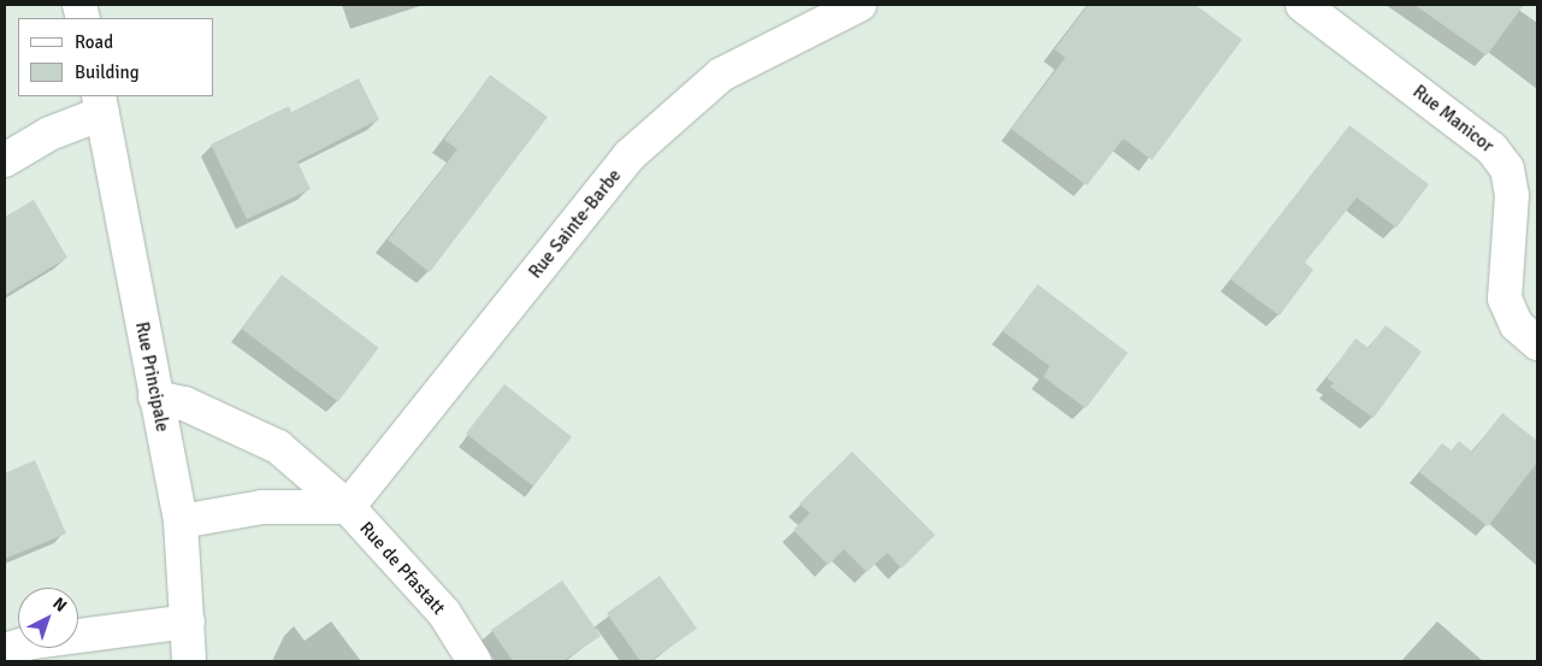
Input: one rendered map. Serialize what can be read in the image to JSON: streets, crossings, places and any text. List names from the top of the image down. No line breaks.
{"streets":{"street":["Rue Manicor","Rue Sainte-Barbe","Rue Principale","Rue de Pfastatt"]},"crossings":[["Rue Sainte-Barbe","Rue de Pfastatt"],["Rue Principale","Rue de Pfastatt"]],"legend":["Road","Building"],"north":"top right"}
